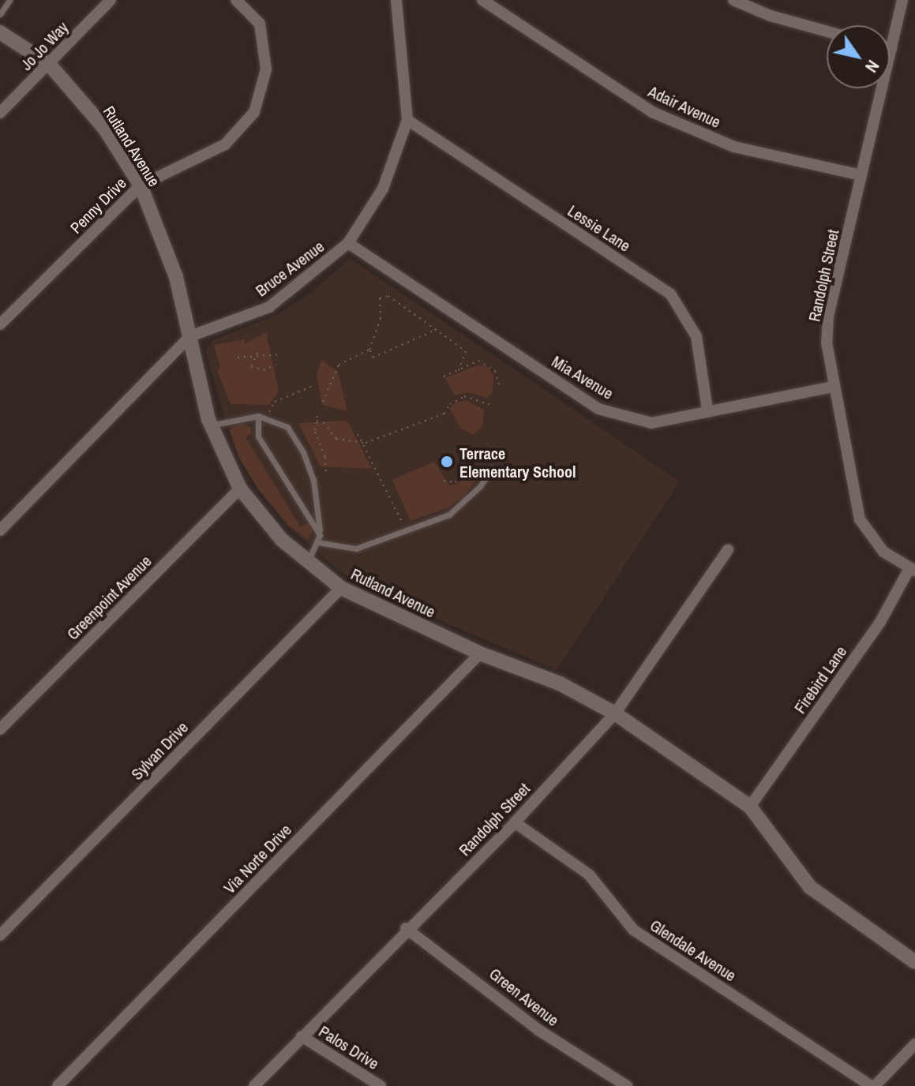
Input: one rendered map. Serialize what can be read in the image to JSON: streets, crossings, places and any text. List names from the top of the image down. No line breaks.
{"streets":{"street":["Jo Jo Way","Adair Avenue","Rutland Avenue","Penny Drive","Lessie Lane","Bruce Avenue","Randolph Street","Mia Avenue","Greenpoint Avenue","Firebird Lane","Sylvan Drive","Via Norte Drive","Glendale Avenue","Green Avenue","Palos Drive"]},"crossings":[["Jo Jo Way","Rutland Avenue"],["Adair Avenue","Randolph Street"],["Rutland Avenue","Penny Drive"],["Rutland Avenue","Bruce Avenue"],["Rutland Avenue","Randolph Street"],["Rutland Avenue","Greenpoint Avenue"],["Rutland Avenue","Firebird Lane"],["Rutland Avenue","Sylvan Drive"],["Rutland Avenue","Via Norte Drive"],["Lessie Lane","Bruce Avenue"],["Lessie Lane","Mia Avenue"],["Bruce Avenue","Mia Avenue"],["Randolph Street","Mia Avenue"],["Randolph Street","Firebird Lane"],["Randolph Street","Glendale Avenue"],["Randolph Street","Green Avenue"],["Randolph Street","Palos Drive"]],"places":["Terrace Elementary School"],"north":"bottom right"}
